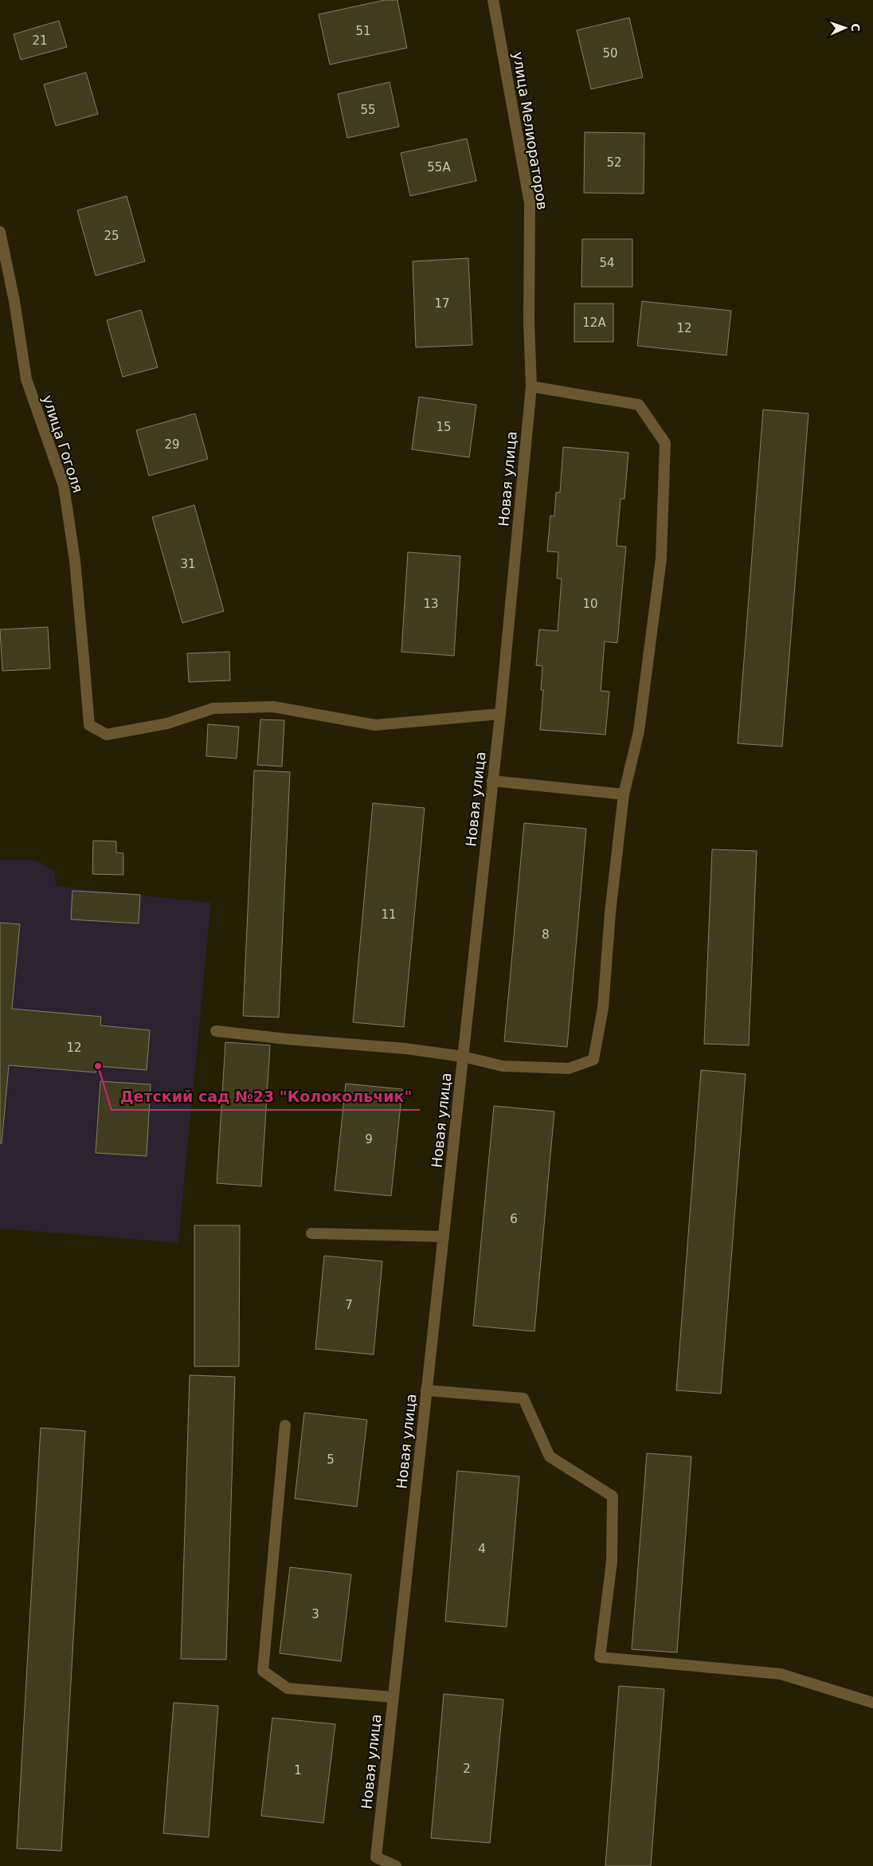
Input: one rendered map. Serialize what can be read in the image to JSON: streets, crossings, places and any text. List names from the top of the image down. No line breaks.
{"streets":{"street":["улица Мелиораторов","улица Гоголя","Новая улица"]},"crossings":[["улица Мелиораторов","Новая улица"],["улица Гоголя","Новая улица"]],"places":["Детский сад №23 \"Колокольчик\""],"house_numbers":["51","21","50","55","52","55А","25","54","17","12А","12","15","29","31","13","10","11","8","12","9","6","7","5","4","3","2","1"],"north":"right"}
